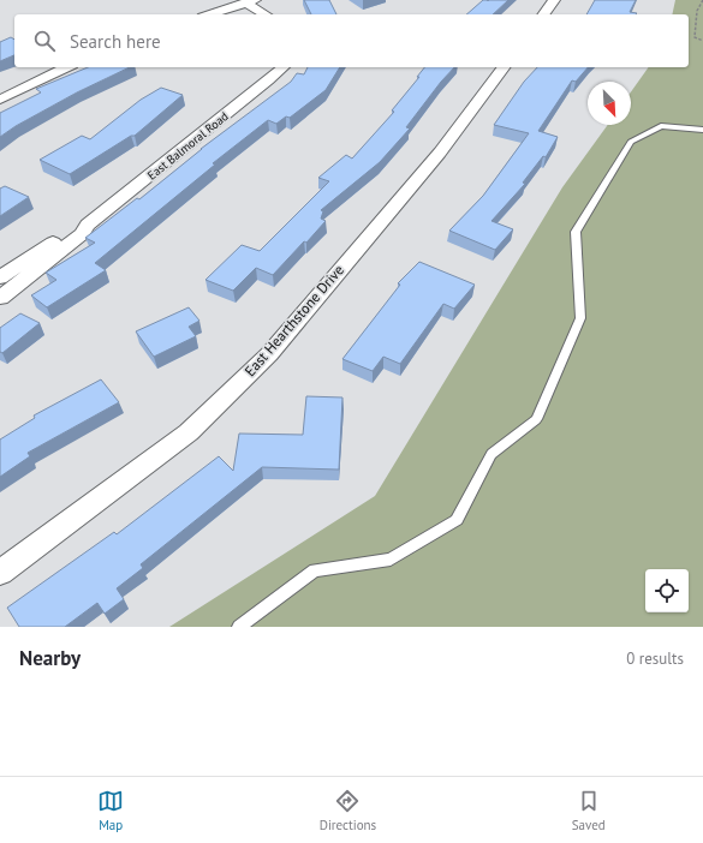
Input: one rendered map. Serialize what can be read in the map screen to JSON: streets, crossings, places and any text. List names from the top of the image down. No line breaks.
{"streets":{"street":["East Balmoral Road","East Hearthstone Drive"]},"north":"bottom right","page":{"search":"Search here","heading":["Nearby","0 results"],"nav":["Map","Directions","Saved"]}}
